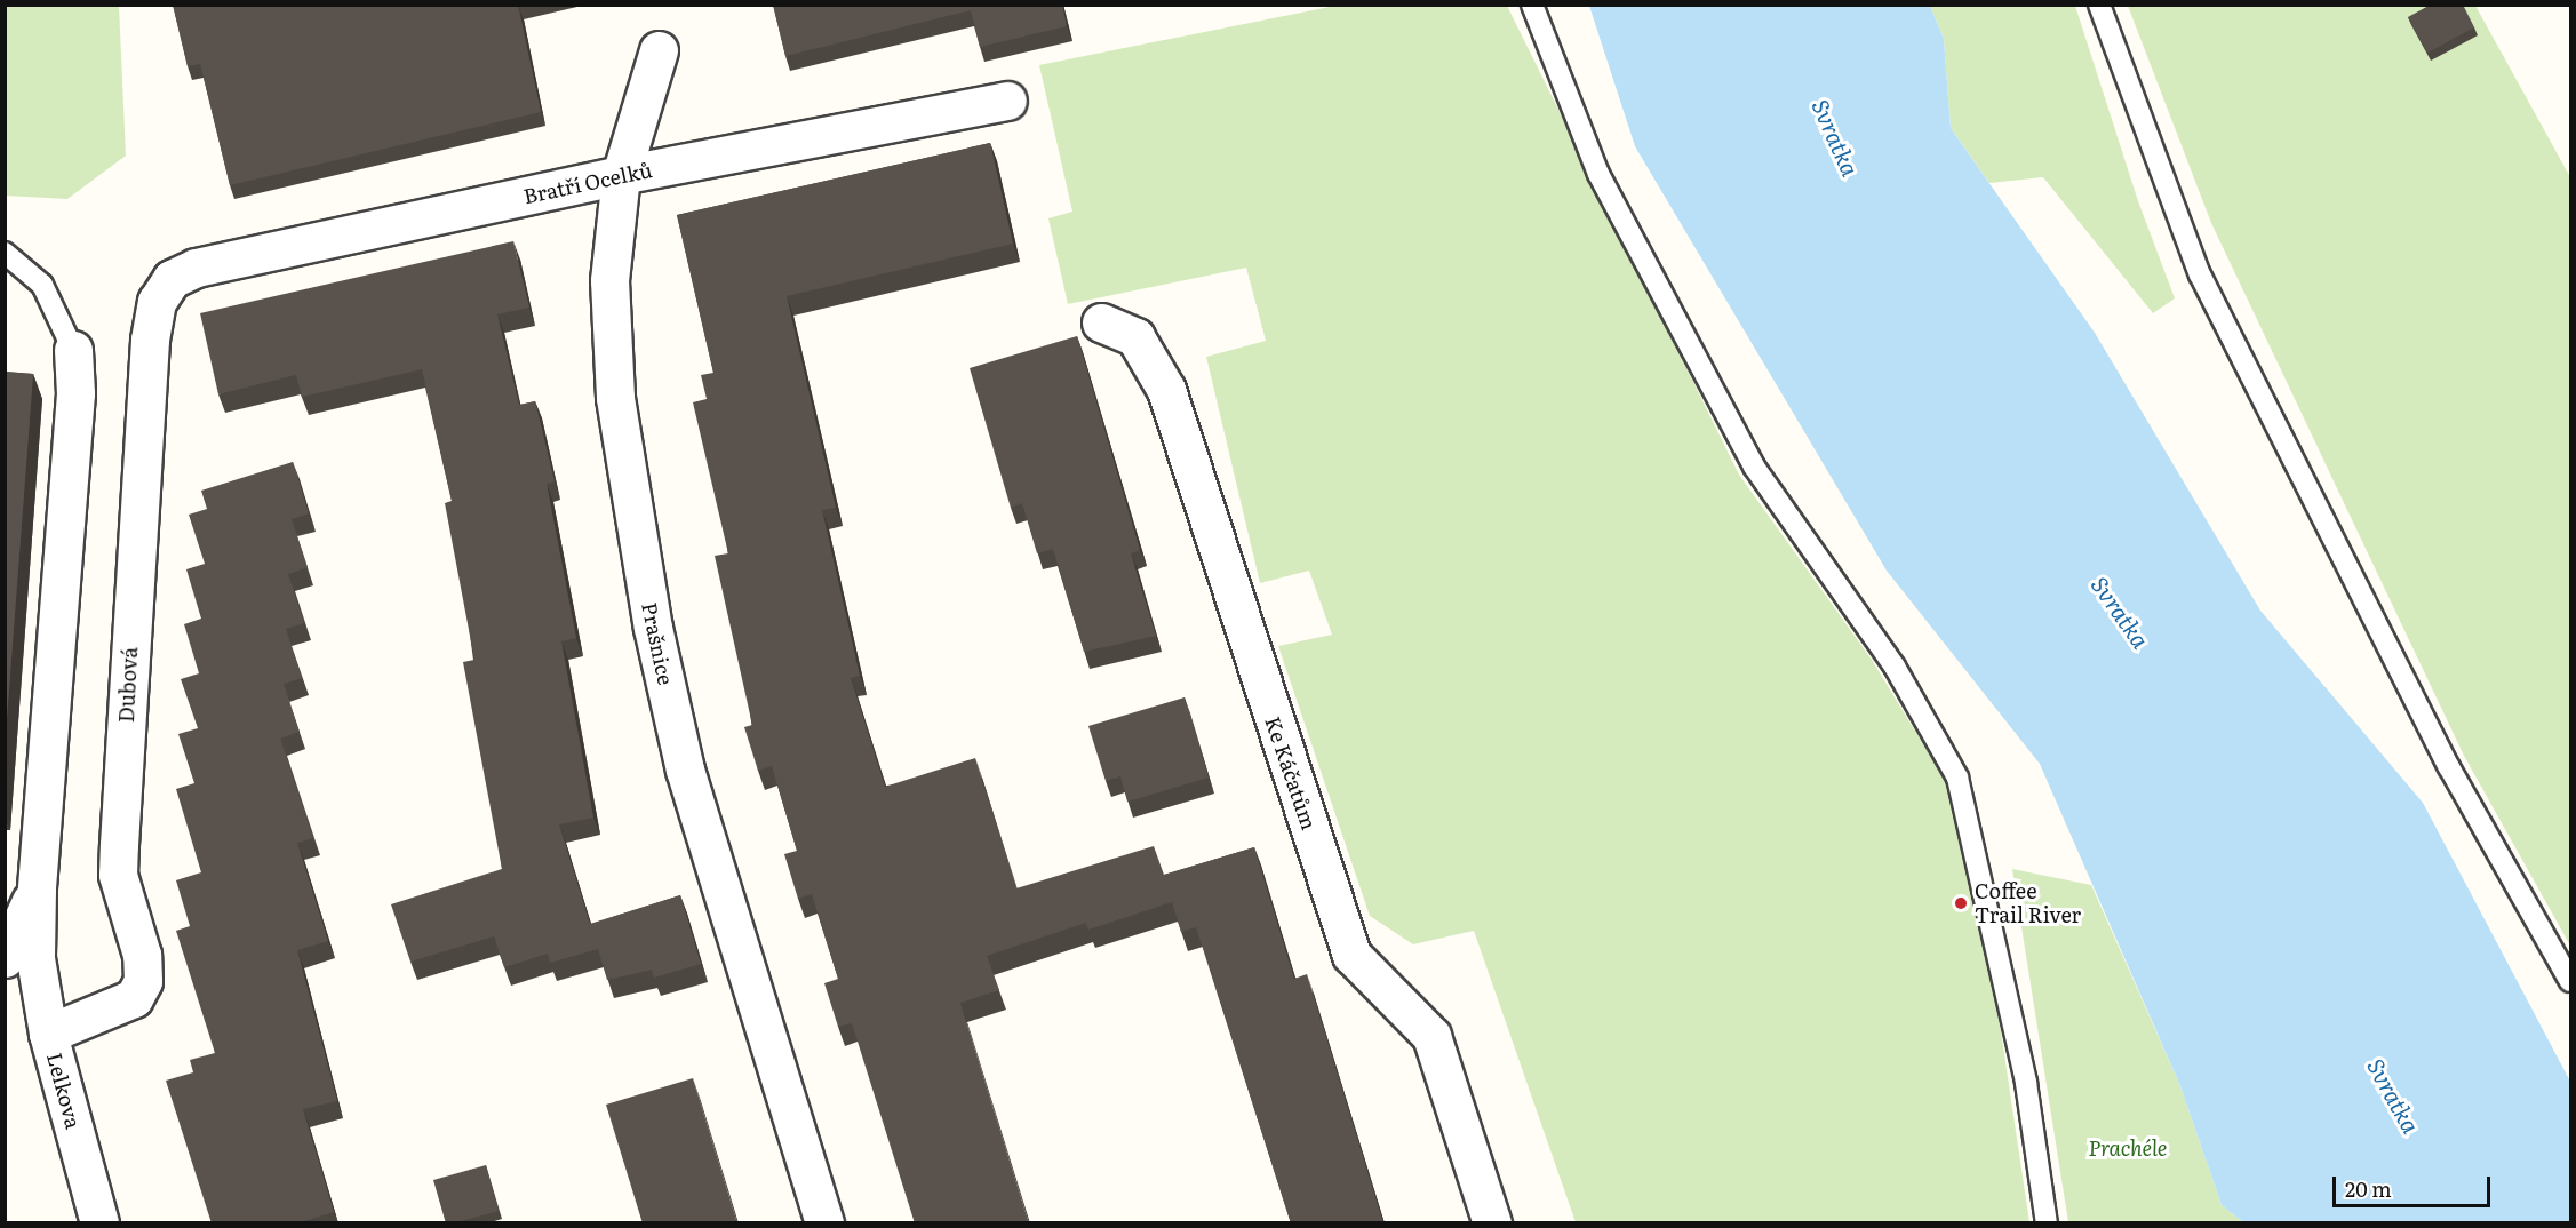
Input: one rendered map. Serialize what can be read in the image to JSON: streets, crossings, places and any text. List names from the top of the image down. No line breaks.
{"streets":{"street":["Bratří Ocelků","Prašnice","Dubová","Ke Káčatům","Lelkova"]},"crossings":[["Bratří Ocelků","Prašnice"],["Bratří Ocelků","Dubová"],["Dubová","Lelkova"]],"water":["Svratka"],"parks":["Prachéle"],"places":["Coffee Trail River"],"scale_bar":"20 m"}
